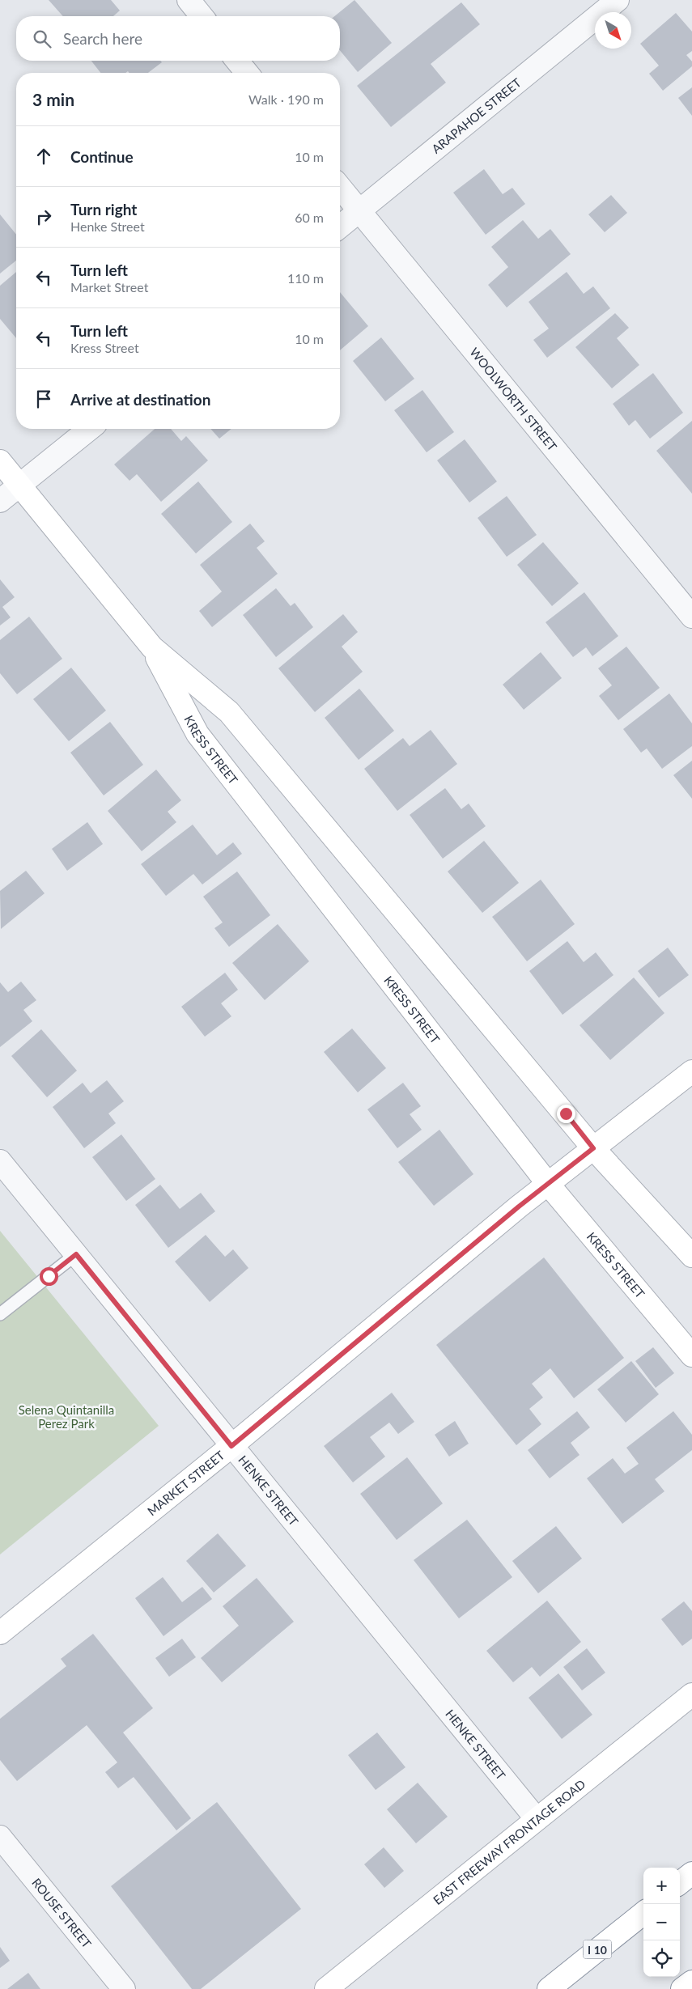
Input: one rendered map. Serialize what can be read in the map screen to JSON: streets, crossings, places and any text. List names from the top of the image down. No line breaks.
{"streets":{"main road":["KRESS STREET","MARKET STREET","EAST FREEWAY FRONTAGE ROAD","I 10"],"street":["ARAPAHOE STREET","WOOLWORTH STREET","HENKE STREET","ROUSE STREET"]},"crossings":[["ARAPAHOE STREET","WOOLWORTH STREET"],["KRESS STREET","MARKET STREET"],["MARKET STREET","HENKE STREET"],["HENKE STREET","EAST FREEWAY FRONTAGE ROAD"]],"parks":["Selena Quintanilla Perez Park"],"north":"bottom right","page":{"search":"Search here","heading":["3 min","Walk · 190 m"],"list":[["Continue","10 m"],["Turn right","Henke Street","60 m"],["Turn left","Market Street","110 m"],["Turn left","Kress Street","10 m"],"Arrive at destination"],"map_buttons":["+","−"]}}
